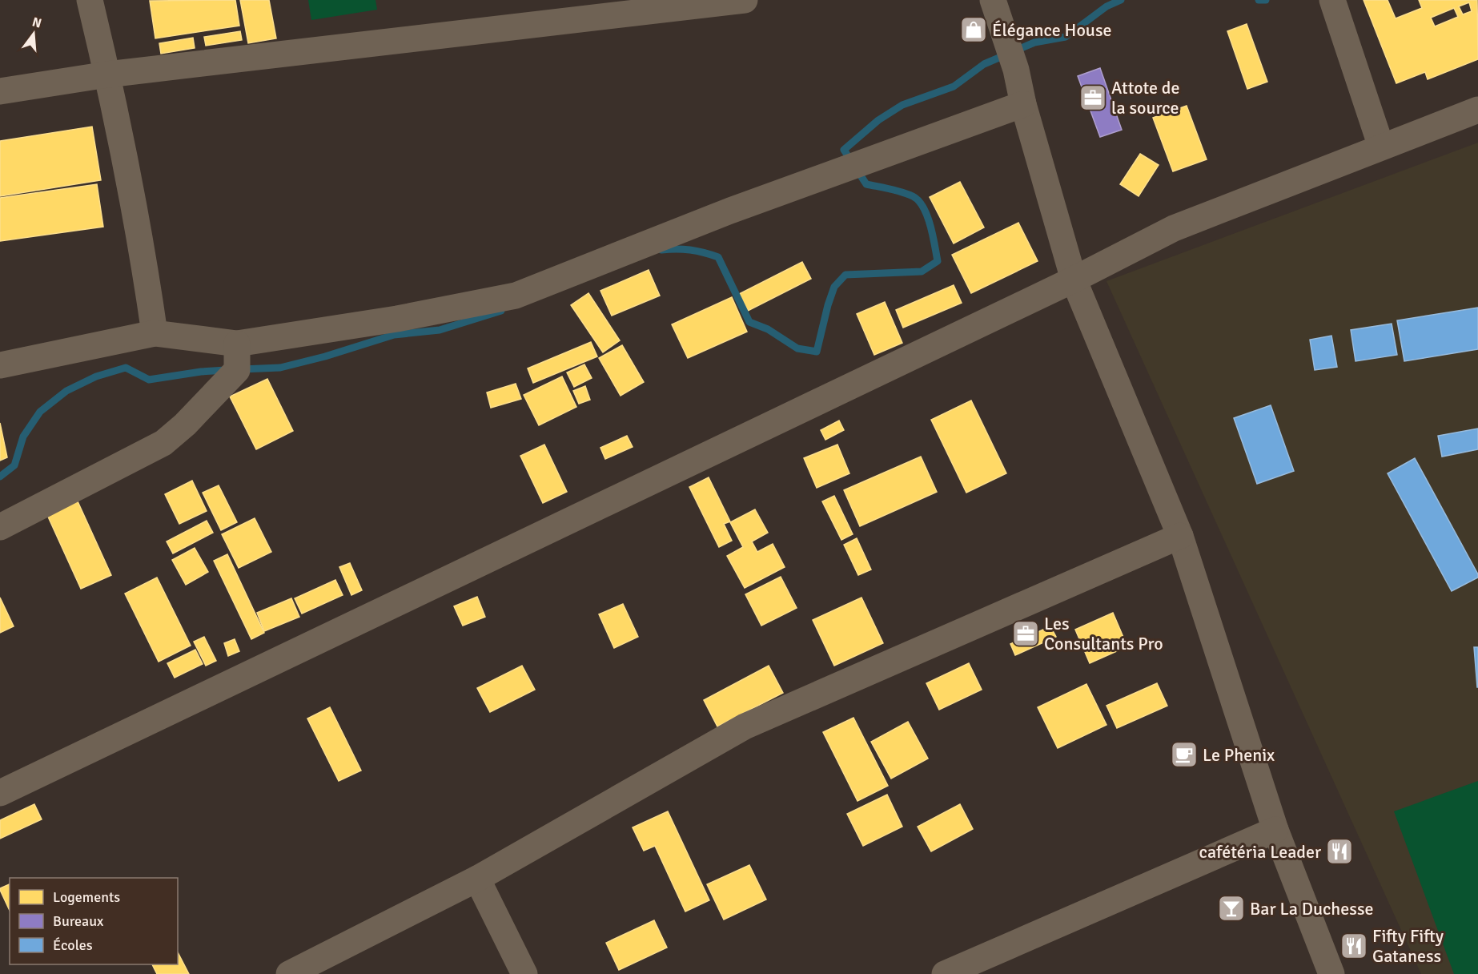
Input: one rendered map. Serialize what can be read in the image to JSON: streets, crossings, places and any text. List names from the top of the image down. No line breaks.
{"places":{"shop":["Élégance House"],"office":["Attote de la source","Les Consultants Pro"],"cafe":["Le Phenix"],"restaurant":["cafétéria Leader","Fifty Fifty Gataness"],"bar":["Bar La Duchesse"]},"legend":["Logements","Bureaux","Écoles"],"north":"top"}
